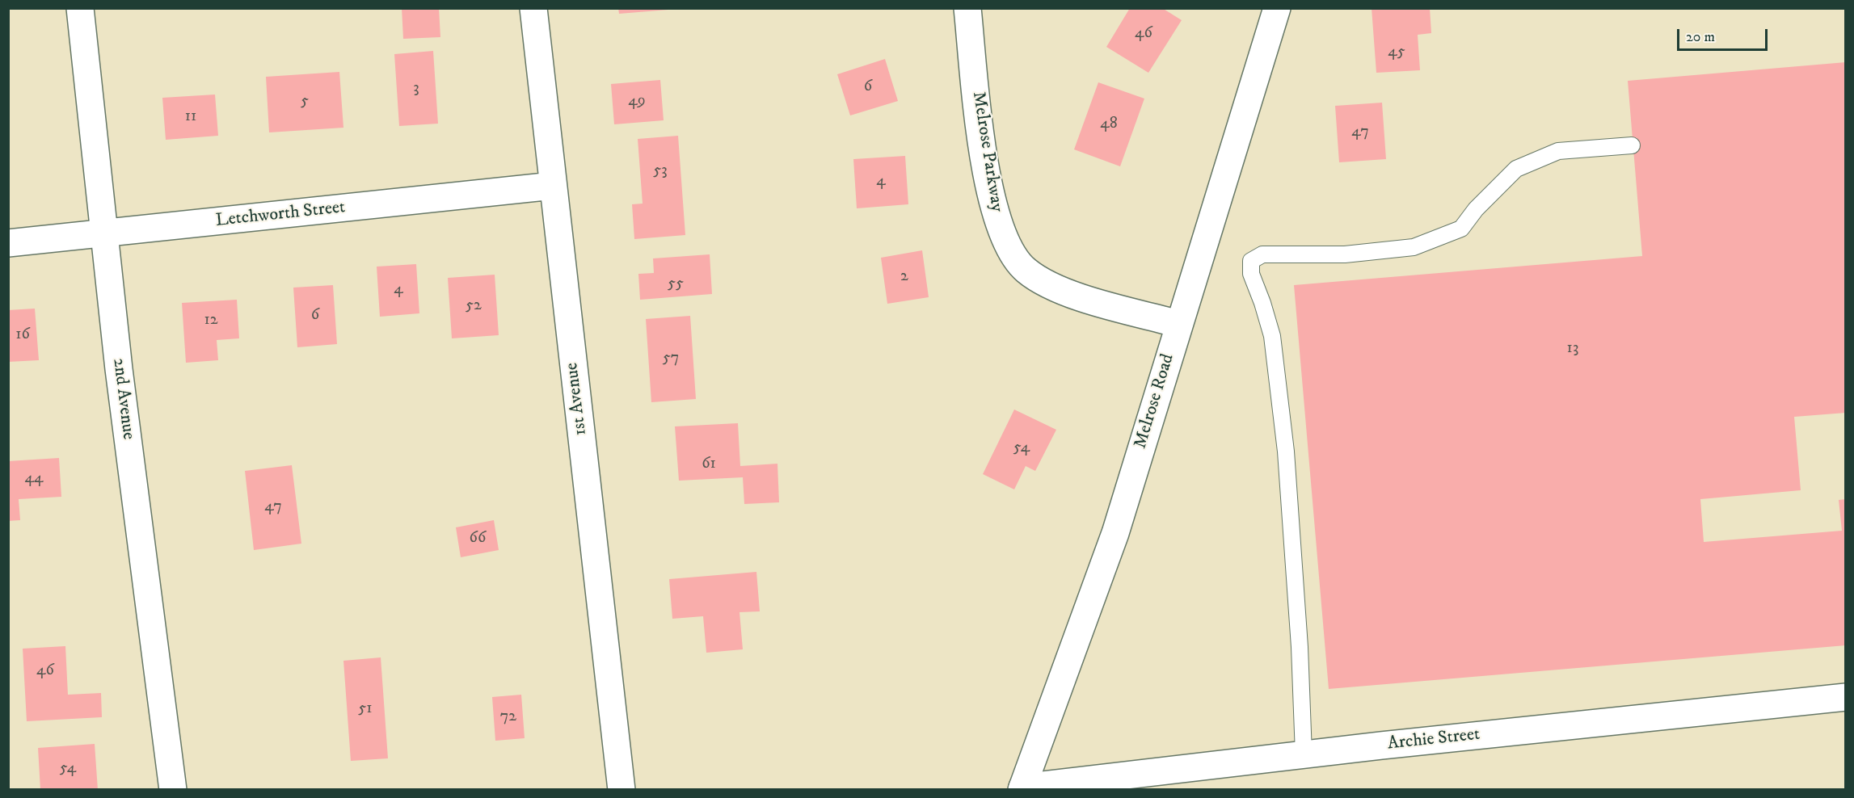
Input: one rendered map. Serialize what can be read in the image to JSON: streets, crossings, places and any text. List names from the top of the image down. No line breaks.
{"streets":{"street":["Melrose Parkway","Letchworth Street","2nd Avenue","1st Avenue","Melrose Road","Archie Street"]},"crossings":[["Melrose Parkway","Melrose Road"],["Letchworth Street","2nd Avenue"],["Letchworth Street","1st Avenue"],["Melrose Road","Archie Street"]],"house_numbers":["46","45","6","3","5","49","11","48","47","53","4","2","55","4","52","6","12","16","13","57","54","61","44","47","66","46","51","72","54"],"scale_bar":"20 m"}
